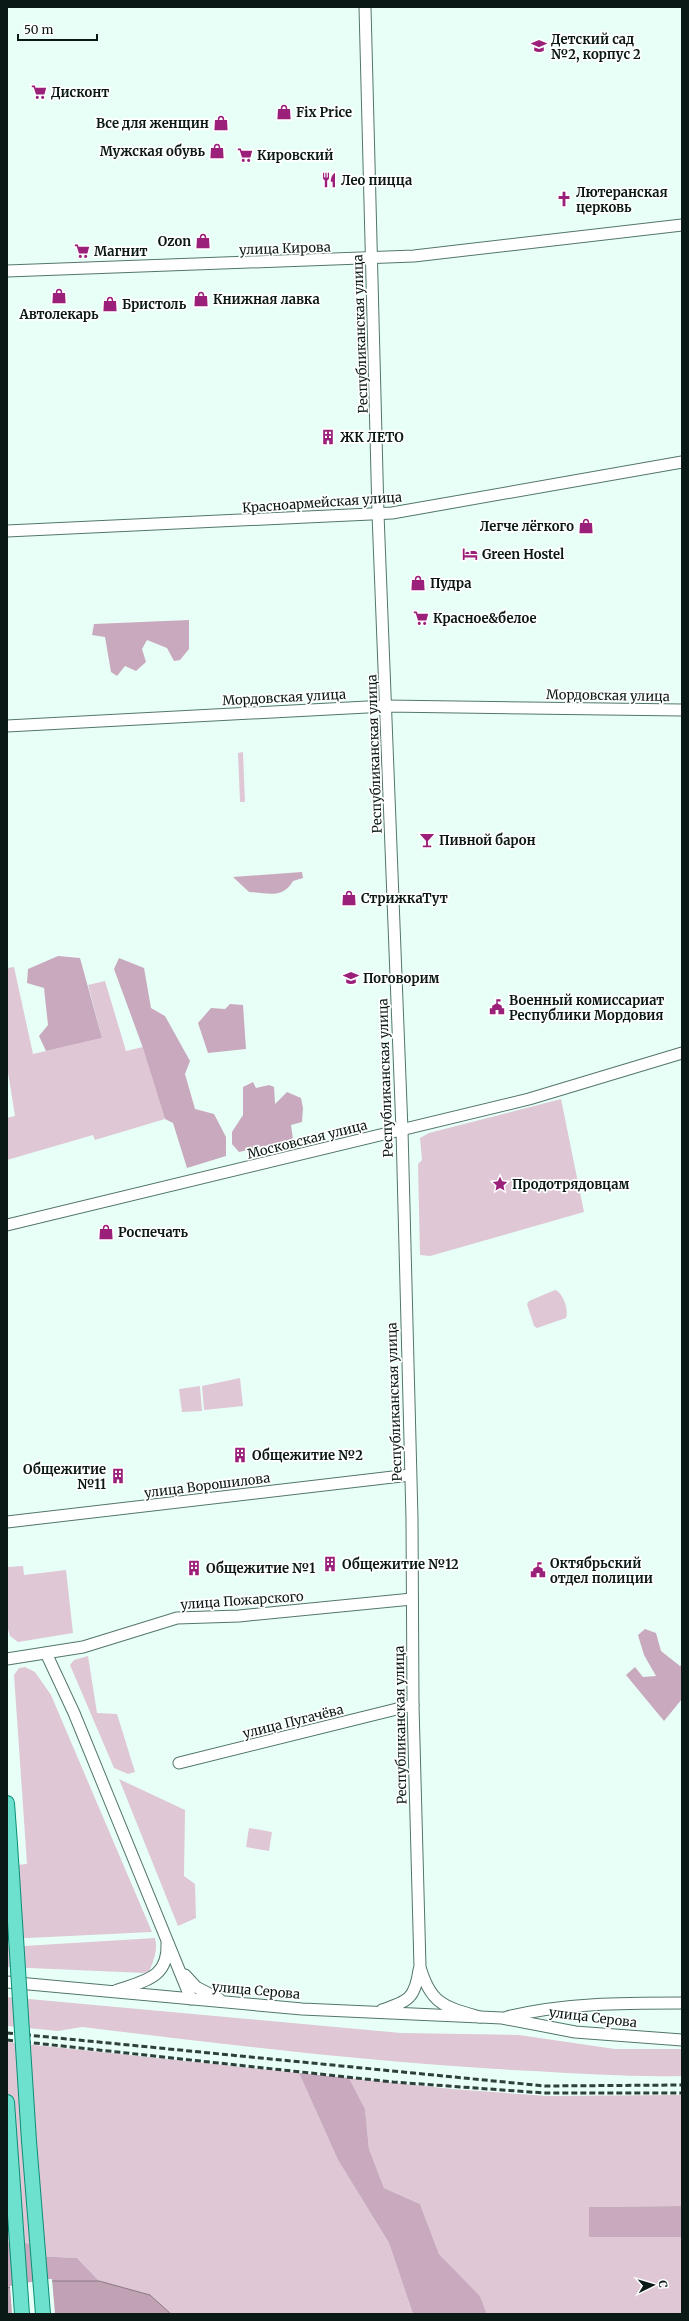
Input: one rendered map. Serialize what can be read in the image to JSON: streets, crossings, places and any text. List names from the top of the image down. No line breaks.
{"streets":{"street":["улица Кирова","Республиканская улица","Красноармейская улица","Мордовская улица","Московская улица","улица Ворошилова","улица Пожарского","улица Пугачёва","улица Серова"]},"crossings":[["улица Кирова","Республиканская улица"],["Республиканская улица","Красноармейская улица"],["Республиканская улица","Мордовская улица"],["Республиканская улица","Московская улица"],["Республиканская улица","улица Ворошилова"],["Республиканская улица","улица Пожарского"],["Республиканская улица","улица Пугачёва"],["Республиканская улица","улица Серова"]],"places":{"school or university":["Детский сад №2, корпус 2","Поговорим"],"supermarket":["Дисконт","Кировский","Магнит","Красное&белое"],"shop":["Fix Price","Все для женщин","Мужская обувь","Ozon","Автолекарь","Книжная лавка","Бристоль","Легче лёгкого","Пудра","СтрижкаТут","Роспечать"],"restaurant":["Лео пицца"],"church":["Лютеранская церковь"],"building":["ЖК ЛЕТО","Общежитие №2","Общежитие №11","Общежитие №12","Общежитие №1"],"hotel":["Green Hostel"],"bar":["Пивной барон"],"public building":["Военный комиссариат Республики Мордовия","Октябрьский отдел полиции"],"place":["Продотрядовцам"]},"scale_bar":"50 m","north":"right"}
